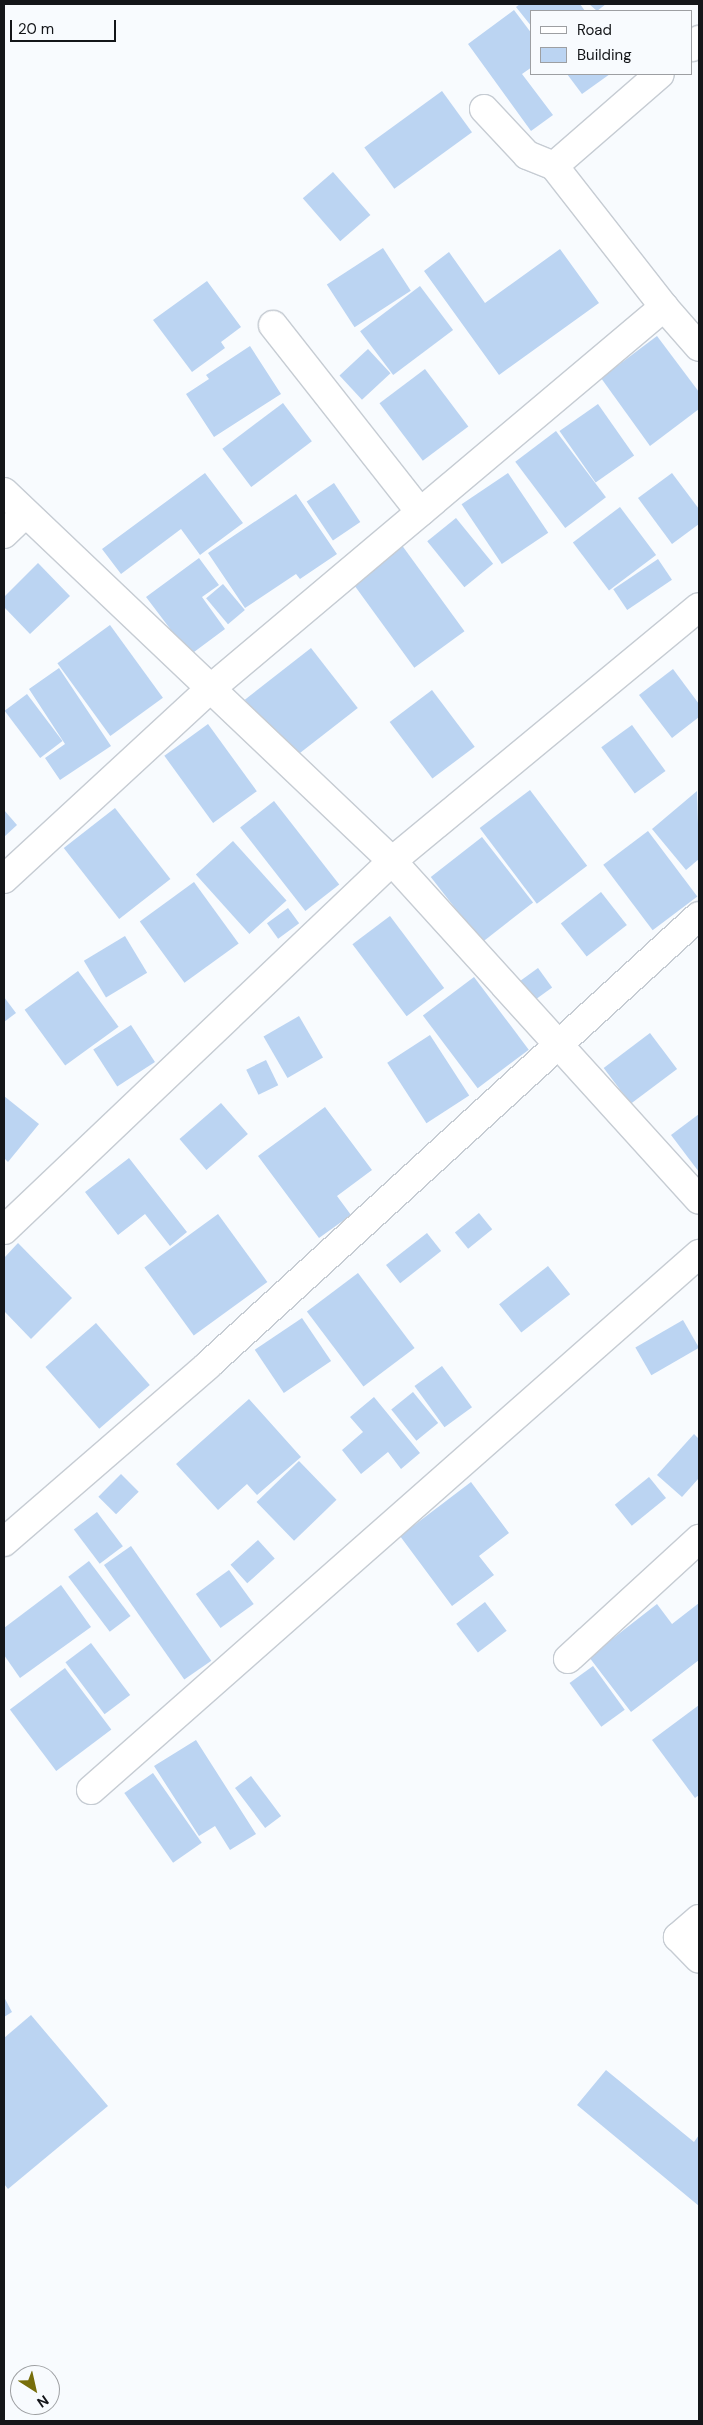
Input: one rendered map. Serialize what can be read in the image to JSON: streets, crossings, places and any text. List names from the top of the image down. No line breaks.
{"legend":["Road","Building"],"scale_bar":"20 m","north":"bottom right"}
